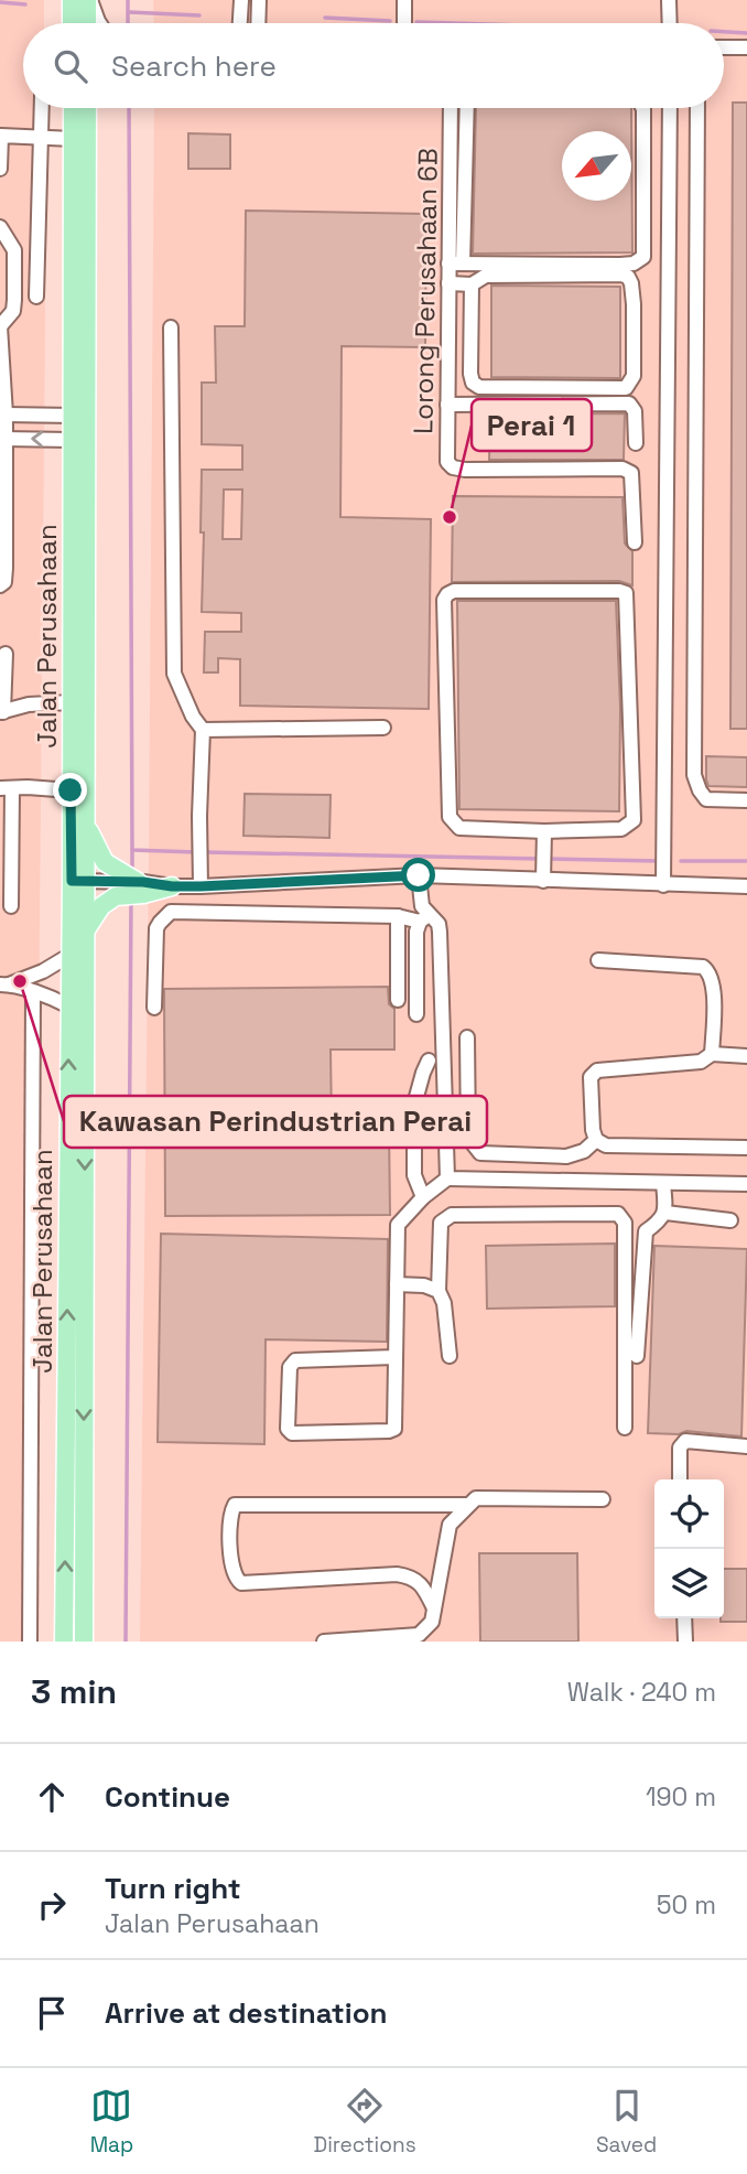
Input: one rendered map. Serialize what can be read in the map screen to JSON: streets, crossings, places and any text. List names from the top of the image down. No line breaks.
{"streets":{"main road":["Jalan Perusahaan"],"street":["Lorong Perusahaan 6B"]},"places":["Perai 1","Kawasan Perindustrian Perai"],"north":"bottom left","page":{"search":"Search here","heading":["3 min","Walk · 240 m"],"list":[["Continue","190 m"],["Turn right","Jalan Perusahaan","50 m"],"Arrive at destination"],"nav":["Map","Directions","Saved"]}}
